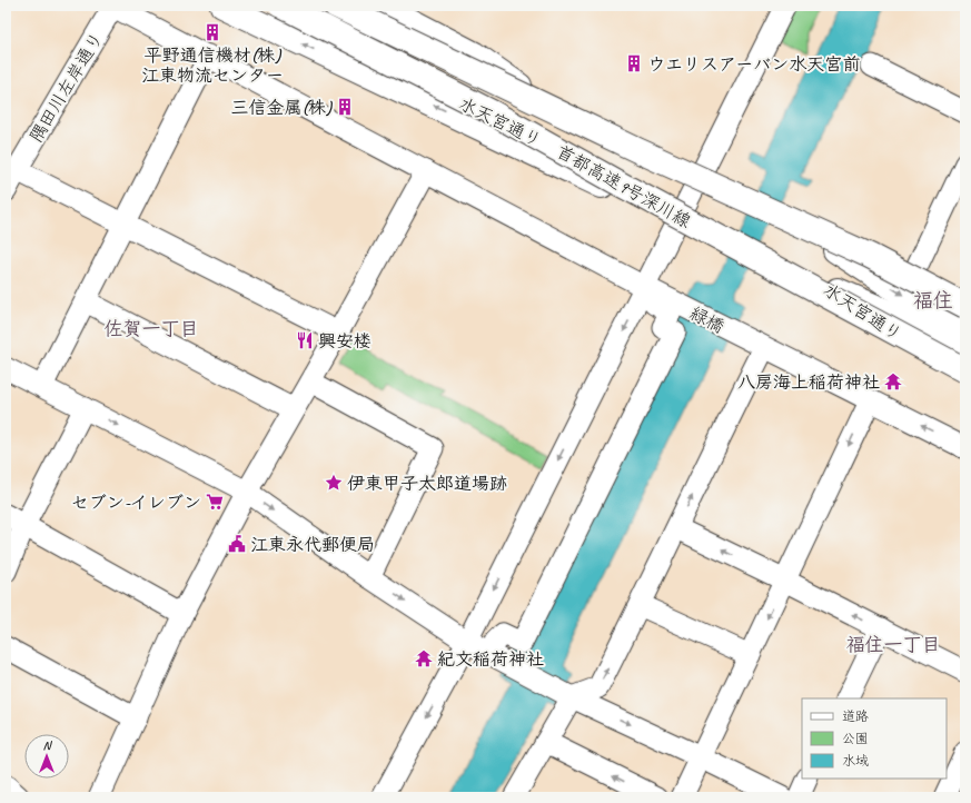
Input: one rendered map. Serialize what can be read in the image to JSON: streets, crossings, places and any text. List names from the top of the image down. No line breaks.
{"streets":{"main road":["水天宮通り","首都高速9号深川線"],"street":["隅田川左岸通り","緑橋"]},"districts":["福住","佐賀一丁目","福住一丁目"],"places":{"building":["平野通信機材(株) 江東物流センター","ウエリスアーバン水天宮前","三信金属(株)"],"restaurant":["興安楼"],"temple":["八房海上稲荷神社","紀文稲荷神社"],"place":["伊東甲子太郎道場跡"],"supermarket":["セブン-イレブン"],"public building":["江東永代郵便局"]},"legend":["道路","公園","水域"],"north":"top"}
